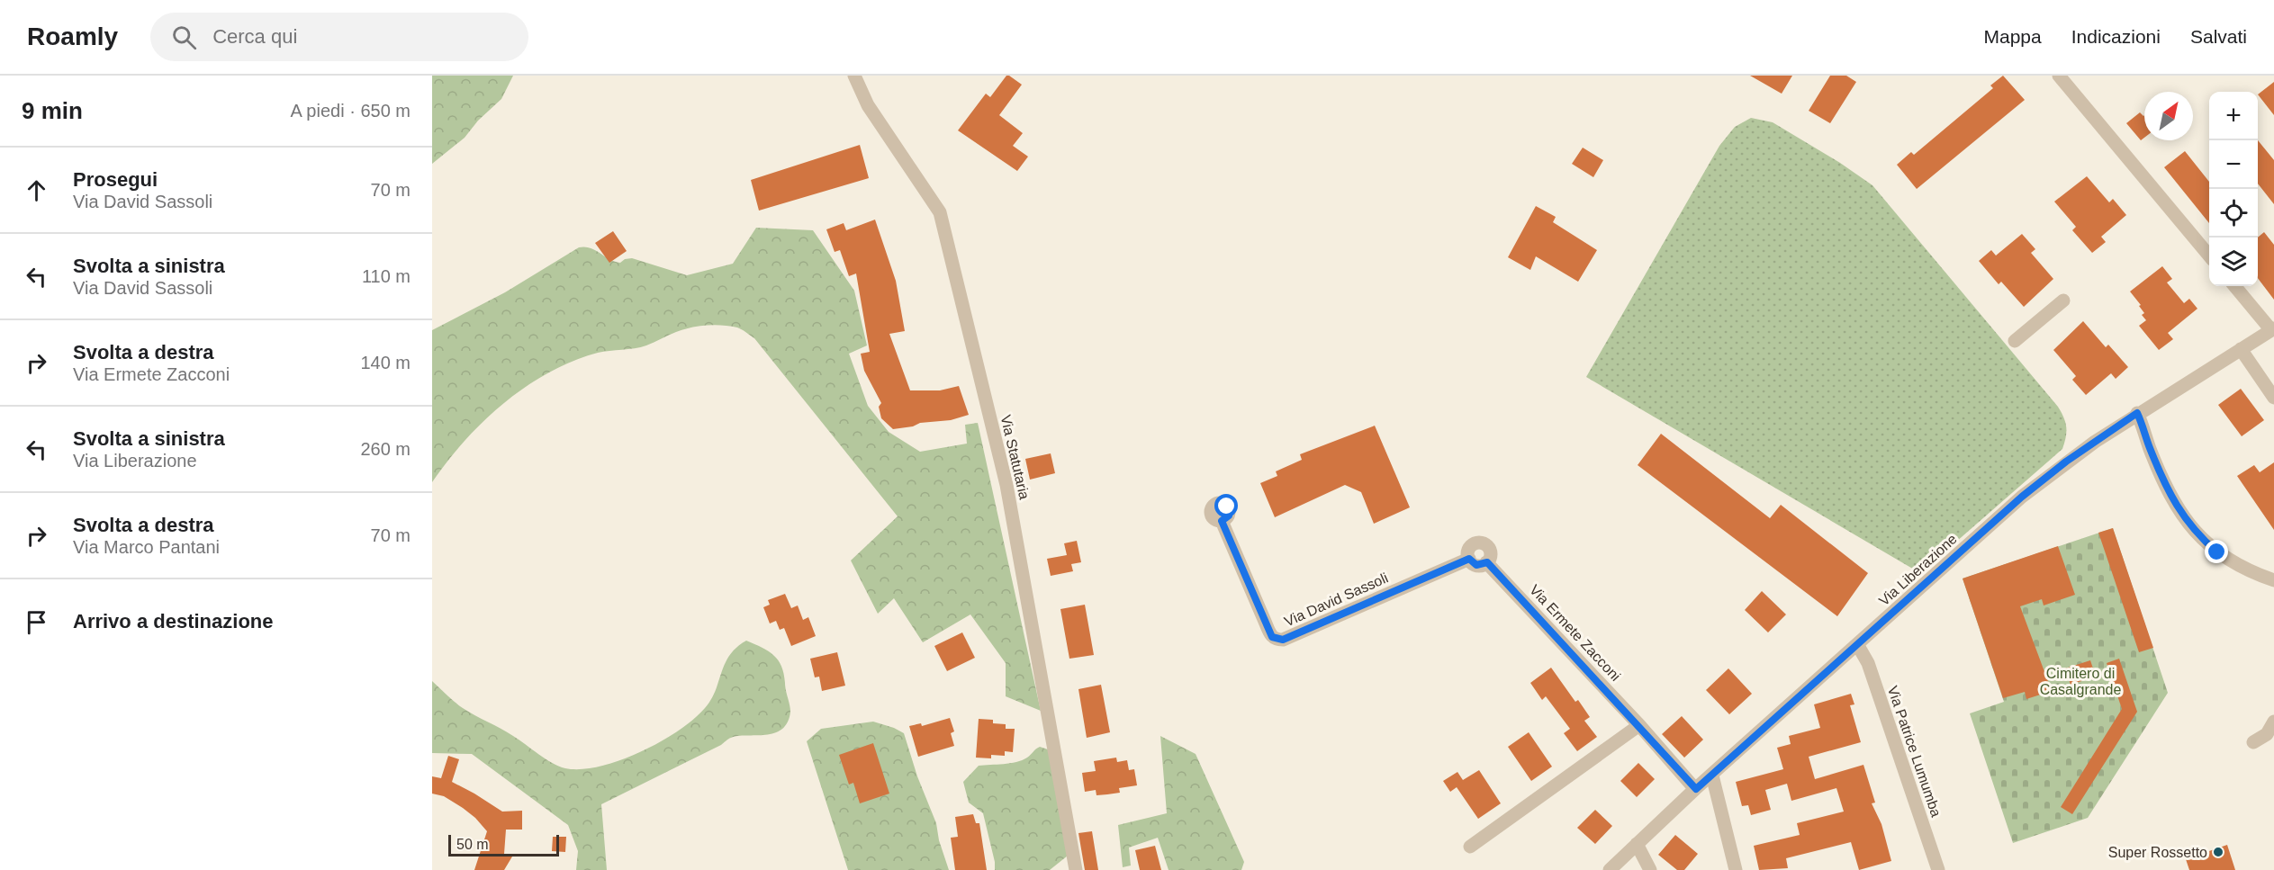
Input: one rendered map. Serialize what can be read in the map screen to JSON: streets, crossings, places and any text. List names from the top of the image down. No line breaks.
{"streets":{"street":["Via Statutaria","Via Liberazione","Via David Sassoli","Via Ermete Zacconi","Via Patrice Lumumba"]},"crossings":[["Via Liberazione","Via Ermete Zacconi"],["Via Liberazione","Via Patrice Lumumba"],["Via David Sassoli","Via Ermete Zacconi"]],"parks":["Cimitero di Casalgrande"],"places":["Super Rossetto"],"scale_bar":"50 m","north":"top right","page":{"header":"Roamly","search":"Cerca qui","nav":["Mappa","Indicazioni","Salvati"],"heading":["9 min","A piedi · 650 m"],"map_buttons":["+","−"],"list":[["Prosegui","Via David Sassoli","70 m"],["Svolta a sinistra","Via David Sassoli","110 m"],["Svolta a destra","Via Ermete Zacconi","140 m"],["Svolta a sinistra","Via Liberazione","260 m"],["Svolta a destra","Via Marco Pantani","70 m"],"Arrivo a destinazione"],"scale":"50 m"}}
